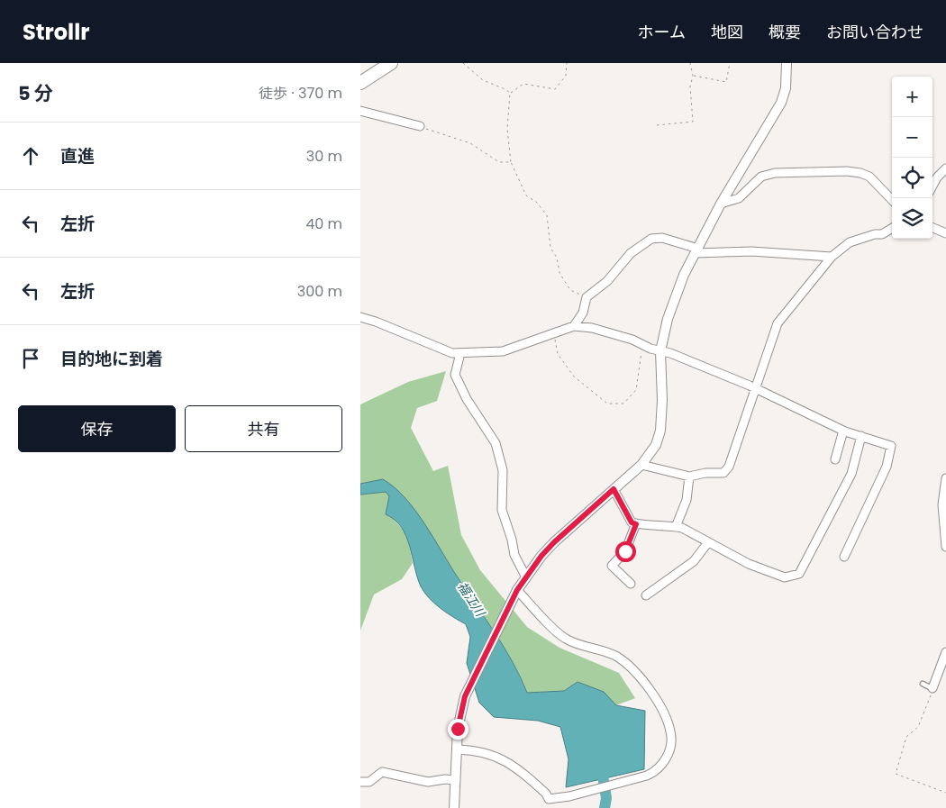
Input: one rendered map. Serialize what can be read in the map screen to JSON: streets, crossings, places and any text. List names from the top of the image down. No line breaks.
{"water":["福江川"],"page":{"header":"Strollr","nav":["ホーム","地図","概要","お問い合わせ"],"heading":["5 分","徒歩 · 370 m"],"map_buttons":["+","−"],"list":[["直進","30 m"],["左折","40 m"],["左折","300 m"],"目的地に到着"],"buttons":["保存","共有"]}}
